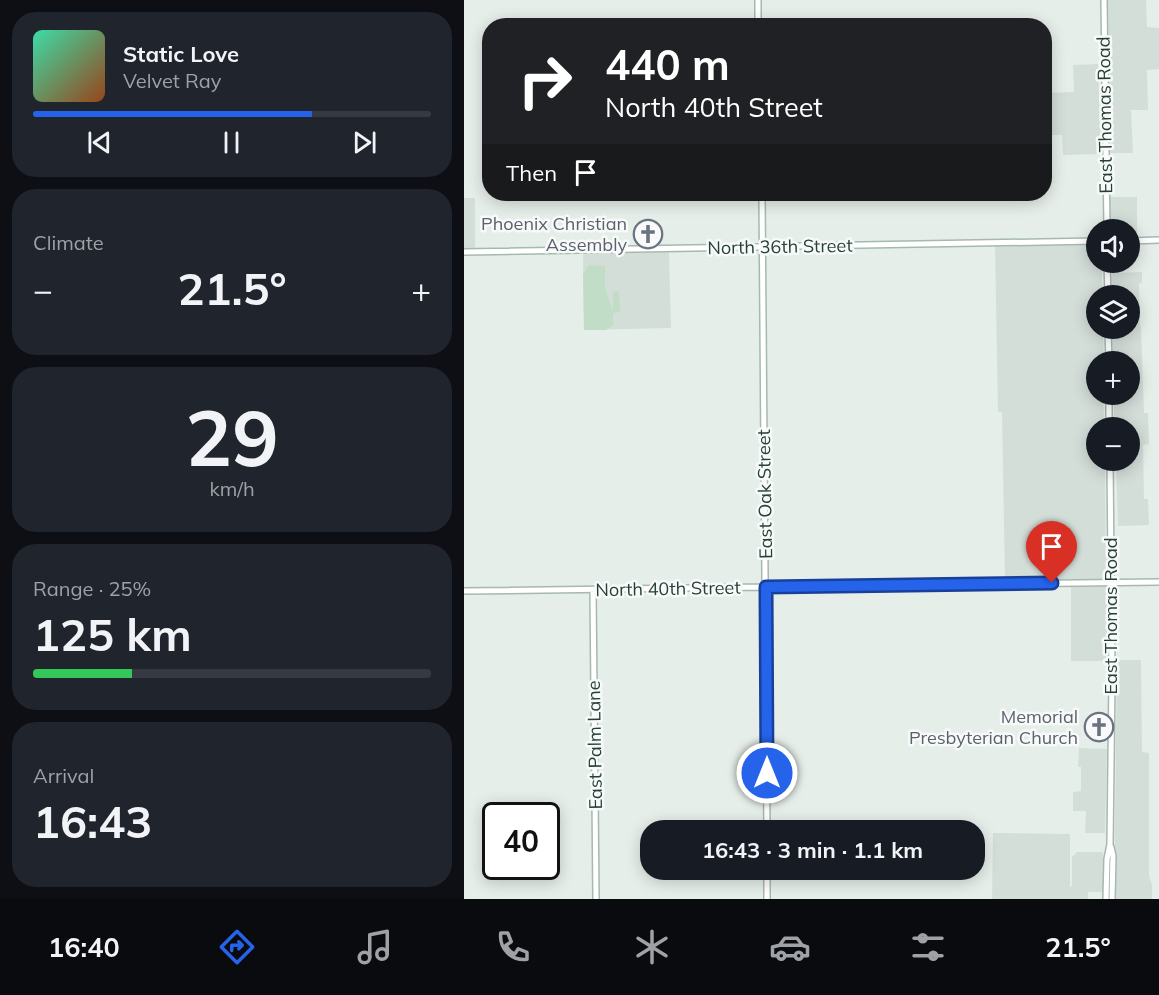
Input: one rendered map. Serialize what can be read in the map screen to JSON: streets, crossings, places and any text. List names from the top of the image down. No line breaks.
{"streets":{"main road":["East Thomas Road","North 36th Street","East Oak Street","North 40th Street","East Palm Lane"]},"crossings":[["East Thomas Road","North 40th Street"],["North 36th Street","East Oak Street"],["East Oak Street","North 40th Street"],["North 40th Street","East Palm Lane"]],"places":{"church":["Phoenix Christian Assembly","Memorial Presbyterian Church"]},"page":{"turn":["440 m","North 40th Street"],"song":["Static Love","Velvet Ray"],"then":"Then","tile":["Climate",["29","km/h"],["Range · 25%","125 km"],["Arrival","16:43"]],"map_buttons":["+","−"],"heat":["−","21.5°","+"],"limit":"40","trip":"16:43 · 3 min · 1.1 km","tabs":["16:40","21.5°"]}}
